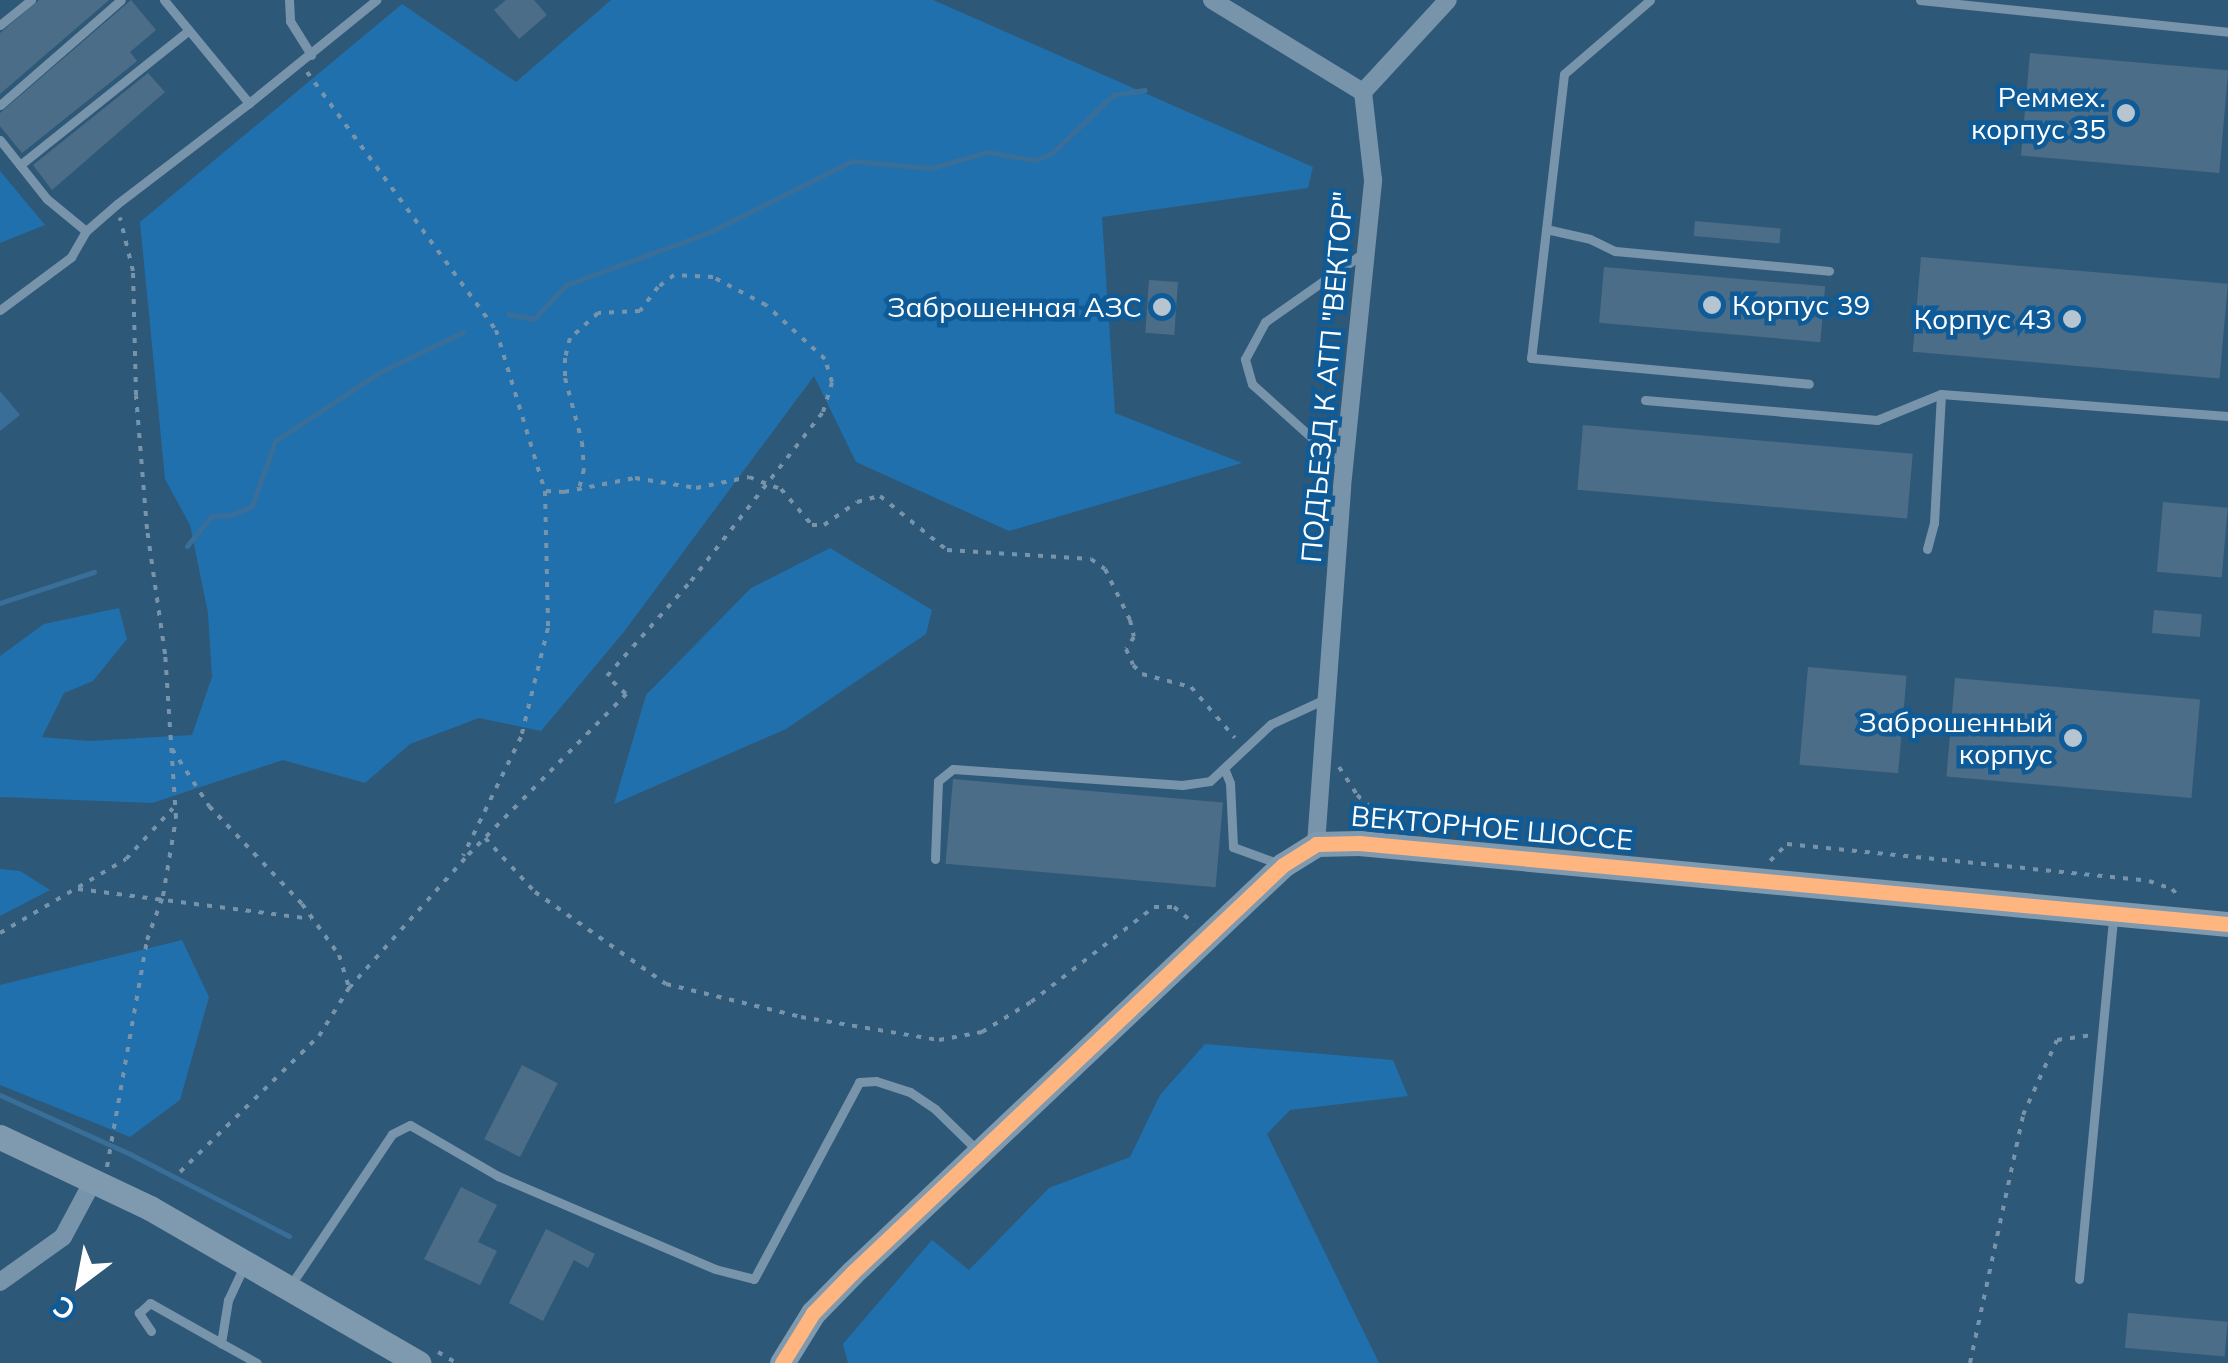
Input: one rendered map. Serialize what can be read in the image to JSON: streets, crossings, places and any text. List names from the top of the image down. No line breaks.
{"streets":{"main road":["ВЕКТОРНОЕ ШОССЕ"],"street":["ПОДЪЕЗД К АТП \"ВЕКТОР\""]},"crossings":[["ПОДЪЕЗД К АТП \"ВЕКТОР\"","ВЕКТОРНОЕ ШОССЕ"]],"places":["Реммех. корпус 35","Корпус 39","Заброшенная АЗС","Корпус 43","Заброшенный корпус"],"north":"bottom left"}
